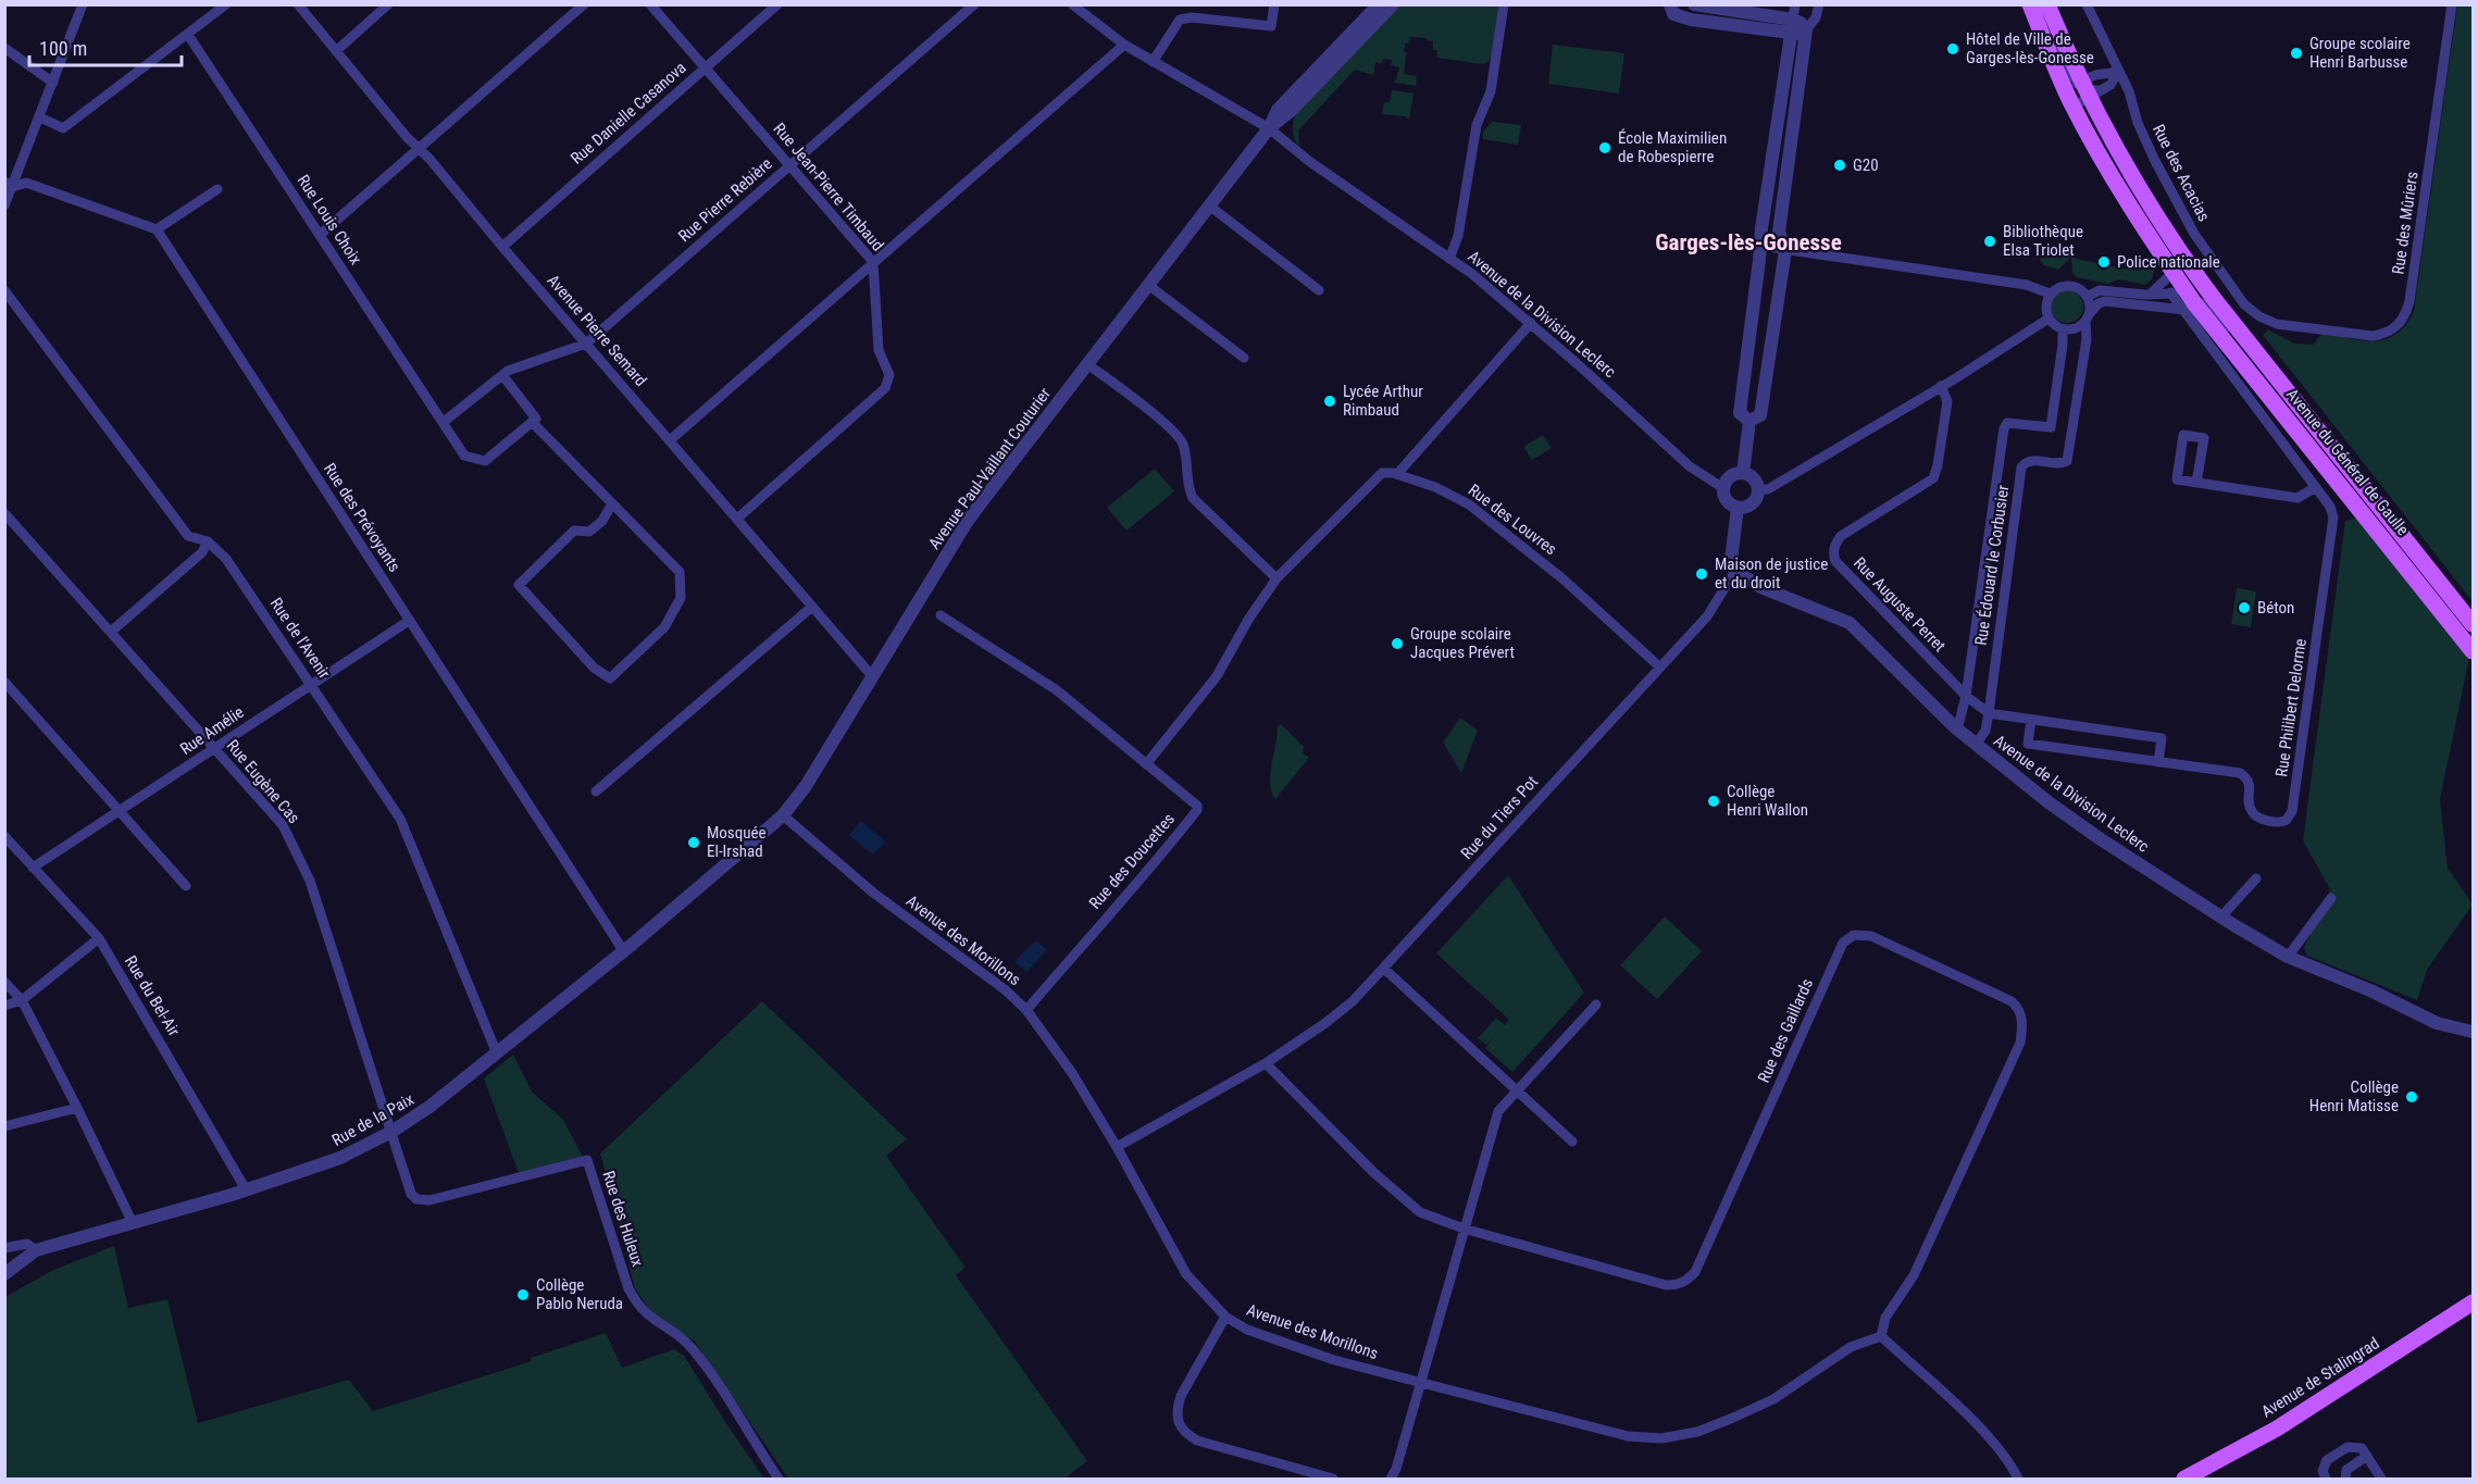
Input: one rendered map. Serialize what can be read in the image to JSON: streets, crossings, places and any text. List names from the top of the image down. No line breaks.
{"streets":{"main road":["Avenue du Général de Gaulle","Avenue de Stalingrad"],"street":["Rue Danielle Casanova","Rue des Acacias","Rue Jean-Pierre Timbaud","Rue Pierre Rebière","Rue Louis Choix","Rue des Mûriers","Avenue de la Division Leclerc","Avenue Pierre Semard","Avenue Paul-Vaillant Couturier","Rue des Prévoyants","Rue des Louvres","Rue Édouard le Corbusier","Rue Auguste Perret","Rue de l'Avenir","Rue Philibert Delorme","Rue Amélie","Rue Eugène Cas","Rue du Tiers Pot","Rue des Doucettes","Avenue des Morillons","Rue du Bel-Air","Rue des Gaillards","Rue de la Paix","Rue des Huleux"]},"crossings":[["Rue Danielle Casanova","Rue Jean-Pierre Timbaud"],["Rue Danielle Casanova","Avenue Pierre Semard"],["Rue des Acacias","Rue des Mûriers"],["Rue Jean-Pierre Timbaud","Rue Pierre Rebière"],["Rue Jean-Pierre Timbaud","Avenue Pierre Semard"],["Rue Pierre Rebière","Avenue Pierre Semard"],["Avenue de la Division Leclerc","Avenue Paul-Vaillant Couturier"],["Avenue de la Division Leclerc","Rue Édouard le Corbusier"],["Avenue de la Division Leclerc","Rue du Tiers Pot"],["Avenue Pierre Semard","Avenue Paul-Vaillant Couturier"],["Avenue du Général de Gaulle","Rue Philibert Delorme"],["Avenue Paul-Vaillant Couturier","Avenue des Morillons"],["Avenue Paul-Vaillant Couturier","Rue de la Paix"],["Rue des Prévoyants","Rue Amélie"],["Rue des Prévoyants","Rue de la Paix"],["Rue des Louvres","Rue du Tiers Pot"],["Rue Édouard le Corbusier","Rue Auguste Perret"],["Rue de l'Avenir","Rue Amélie"],["Rue de l'Avenir","Rue de la Paix"],["Rue Amélie","Rue Eugène Cas"],["Rue Amélie","Rue du Bel-Air"],["Rue Eugène Cas","Rue de la Paix"],["Rue Eugène Cas","Rue des Huleux"],["Rue du Tiers Pot","Avenue des Morillons"],["Rue des Doucettes","Avenue des Morillons"],["Avenue des Morillons","Rue des Gaillards"],["Rue du Bel-Air","Rue de la Paix"],["Rue de la Paix","Rue des Huleux"]],"districts":["Garges-lès-Gonesse"],"places":["Hôtel de Ville de Garges-lès-Gonesse","Groupe scolaire Henri Barbusse","École Maximilien de Robespierre","G20","Bibliothèque Elsa Triolet","Police nationale","Lycée Arthur Rimbaud","Maison de justice et du droit","Béton","Groupe scolaire Jacques Prévert","Collège Henri Wallon","Mosquée El-Irshad","Collège Henri Matisse","Collège Pablo Neruda"],"scale_bar":"100 m"}
